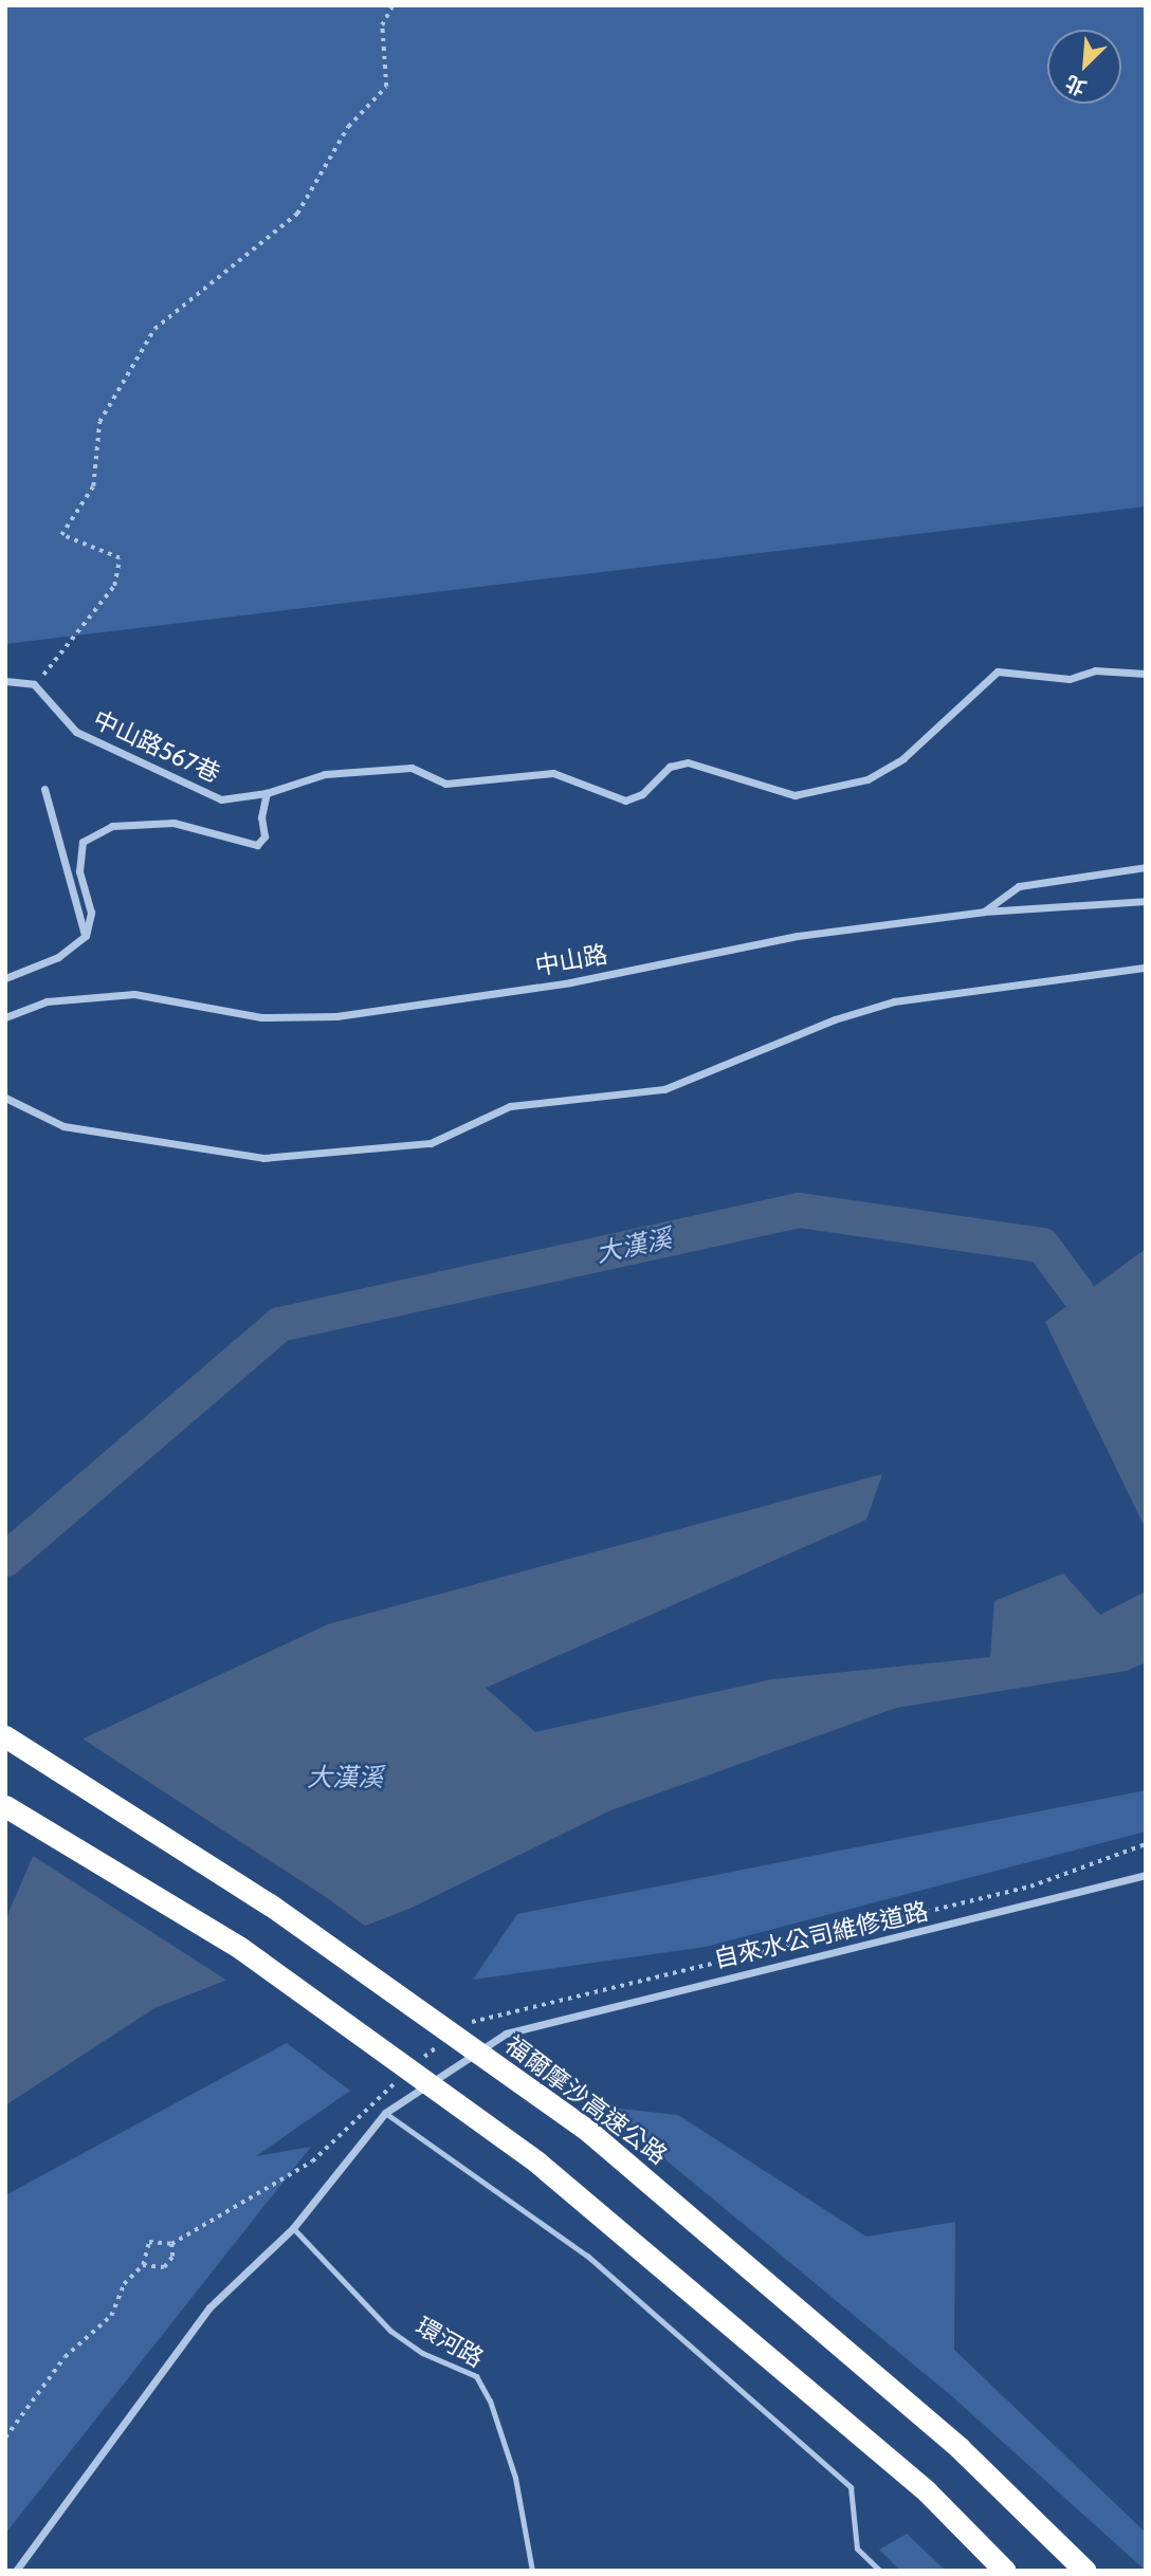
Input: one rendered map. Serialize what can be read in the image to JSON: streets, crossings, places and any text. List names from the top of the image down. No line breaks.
{"streets":{"highway":["福爾摩沙高速公路"],"street":["中山路567巷","中山路","自來水公司維修道路"],"lane":["環河路"]},"water":["大漢溪"],"north":"bottom left"}
